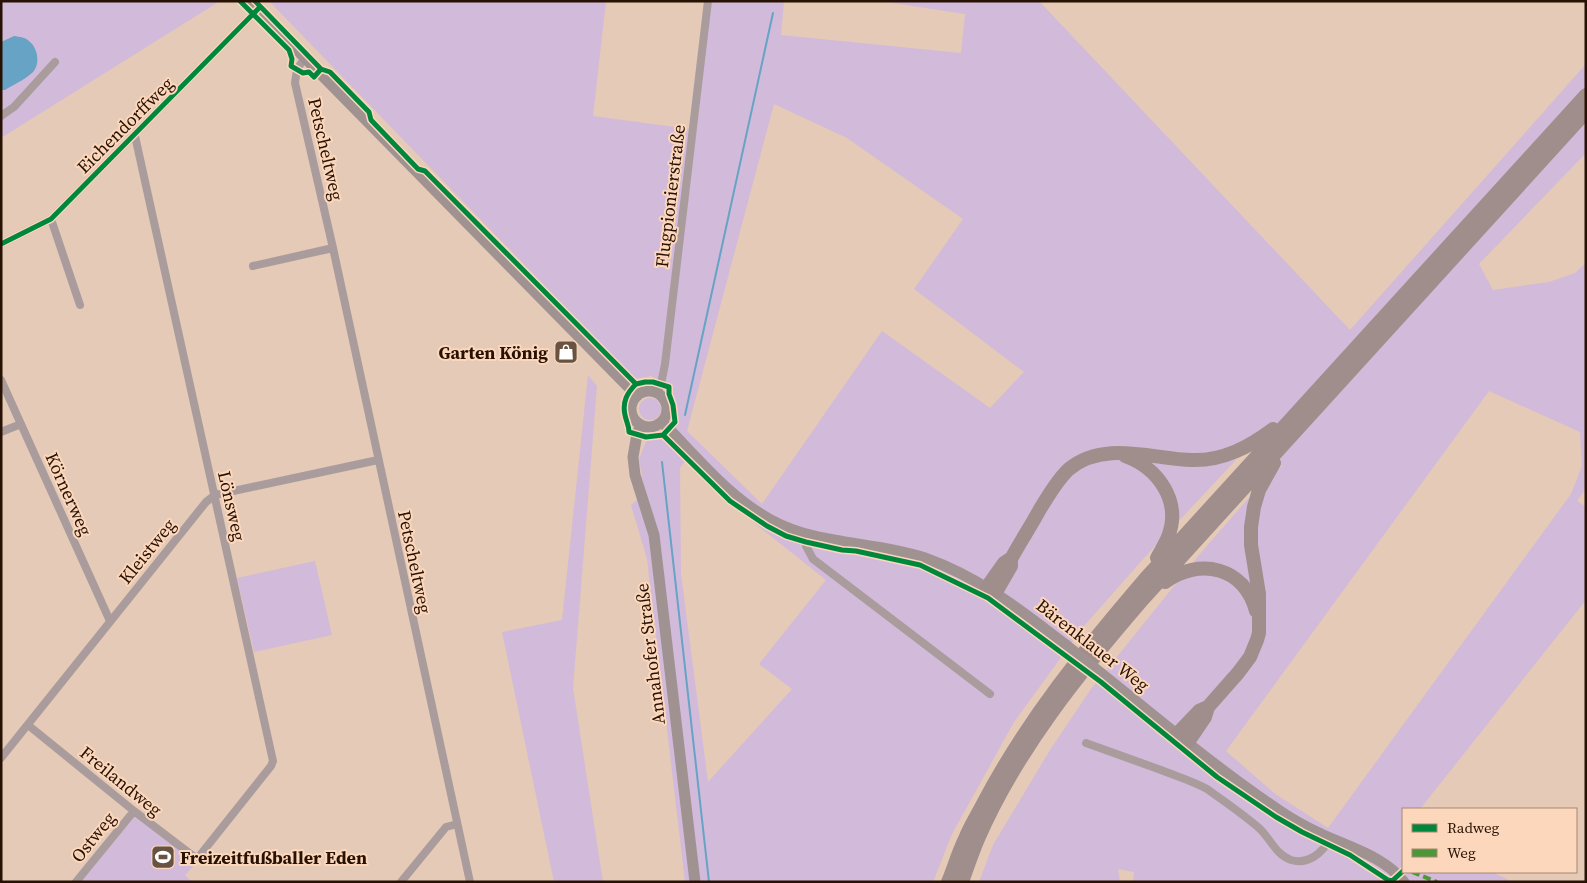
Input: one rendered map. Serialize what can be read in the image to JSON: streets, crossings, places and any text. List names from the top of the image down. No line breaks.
{"streets":{"street":["Eichendorffweg","Petscheltweg","Flugpionierstraße","Körnerweg","Lönsweg","Kleistweg","Bärenklauer Weg","Annahofer Straße","Freilandweg","Ostweg"]},"crossings":[["Eichendorffweg","Lönsweg"],["Flugpionierstraße","Bärenklauer Weg"],["Flugpionierstraße","Annahofer Straße"],["Körnerweg","Kleistweg"],["Lönsweg","Kleistweg"],["Lönsweg","Freilandweg"],["Kleistweg","Freilandweg"],["Bärenklauer Weg","Annahofer Straße"],["Freilandweg","Ostweg"]],"places":{"shop":["Garten König"],"sports":["Freizeitfußballer Eden"]},"legend":["Radweg","Weg"]}
